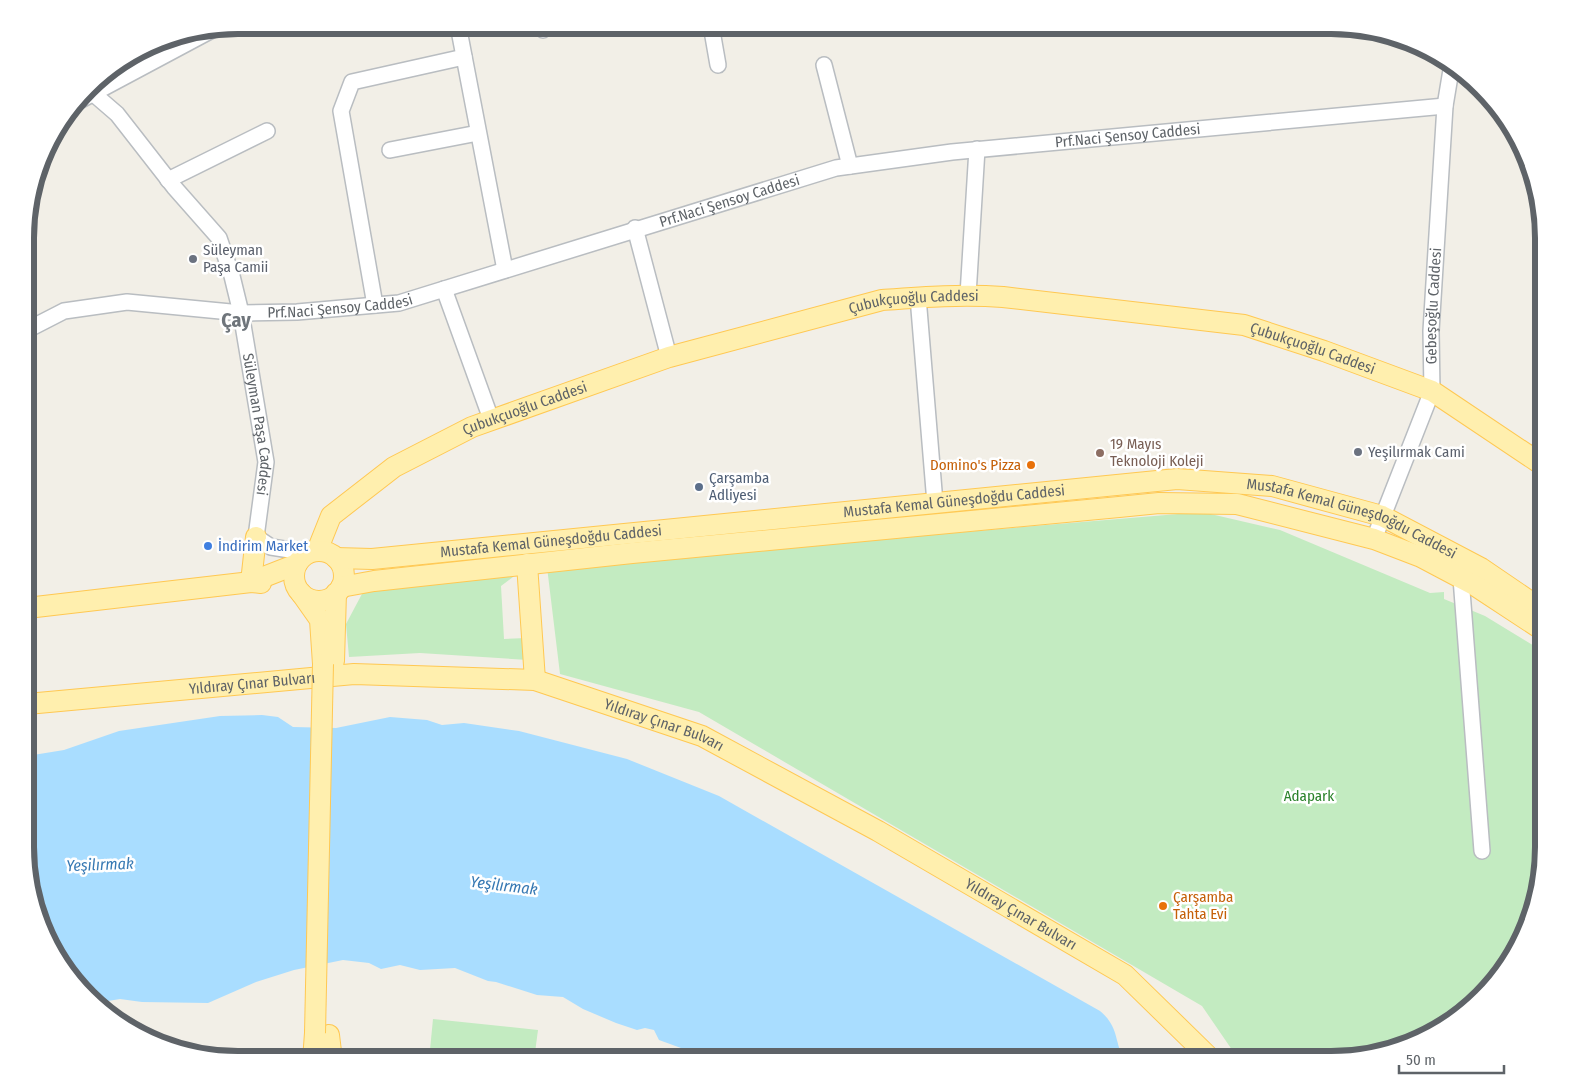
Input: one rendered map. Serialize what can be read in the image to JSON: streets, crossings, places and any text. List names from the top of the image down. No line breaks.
{"streets":{"main road":["Çubukçuoğlu Caddesi","Süleyman Paşa Caddesi","Mustafa Kemal Güneşdoğdu Caddesi","Yıldıray Çınar Bulvarı"],"street":["Prf.Naci Şensoy Caddesi","Gebeşoğlu Caddesi"]},"crossings":[["Prf.Naci Şensoy Caddesi","Gebeşoğlu Caddesi"],["Prf.Naci Şensoy Caddesi","Süleyman Paşa Caddesi"],["Çubukçuoğlu Caddesi","Gebeşoğlu Caddesi"],["Çubukçuoğlu Caddesi","Mustafa Kemal Güneşdoğdu Caddesi"],["Gebeşoğlu Caddesi","Mustafa Kemal Güneşdoğdu Caddesi"]],"districts":["Çay"],"water":["Yeşilırmak"],"parks":["Adapark"],"places":["Süleyman Paşa Camii","Yeşilırmak Cami","19 Mayıs Teknoloji Koleji","Domino's Pizza","Çarşamba Adliyesi","İndirim Market","Çarşamba Tahta Evi"],"scale_bar":"50 m"}
